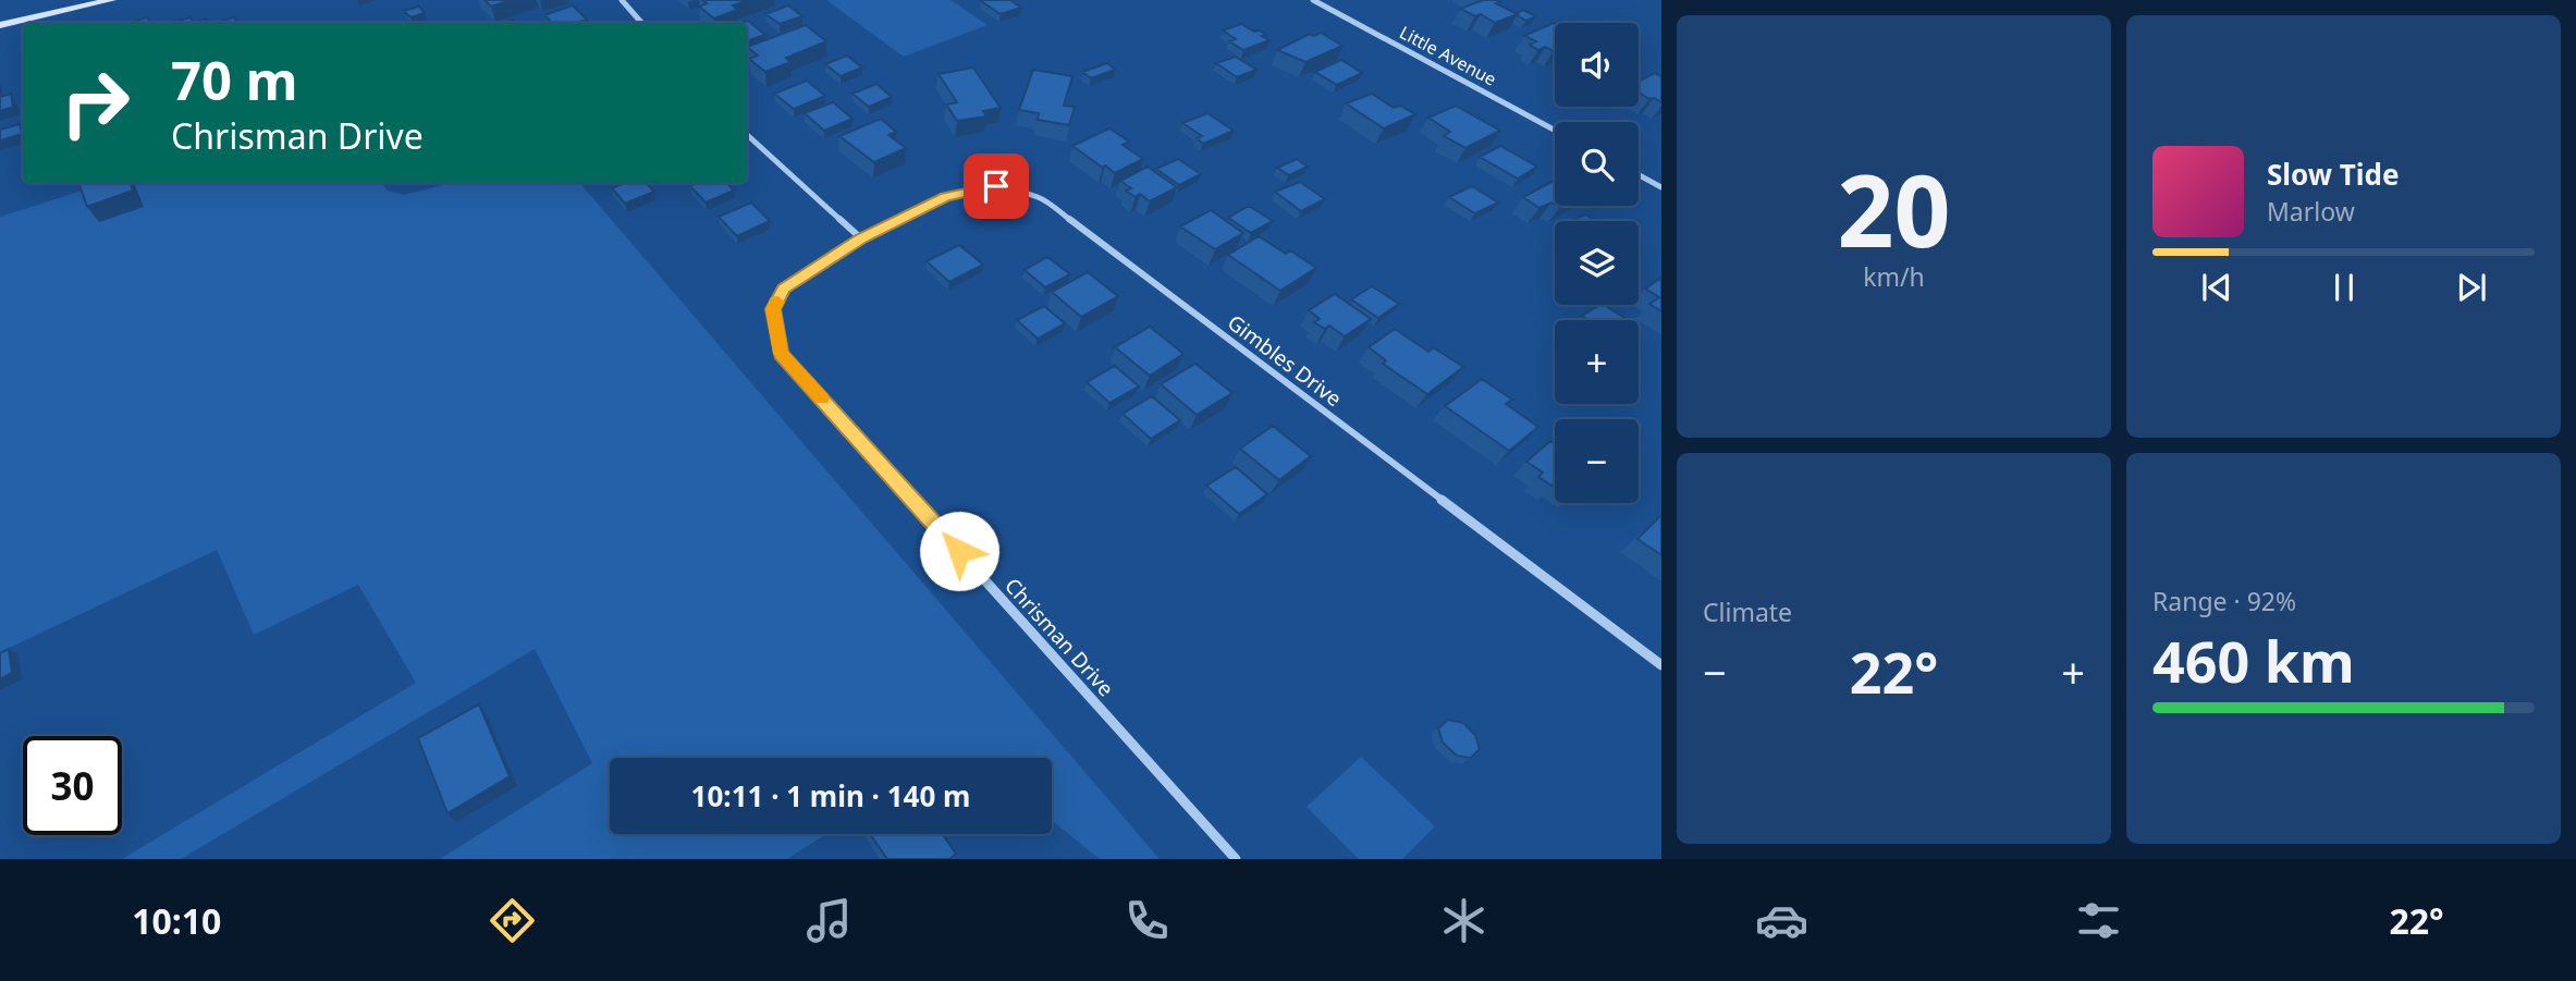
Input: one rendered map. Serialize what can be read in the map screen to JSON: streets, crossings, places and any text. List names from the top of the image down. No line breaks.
{"streets":{"street":["Little Avenue","Gimbles Drive","Chrisman Drive"]},"crossings":[["Gimbles Drive","Chrisman Drive"]],"page":{"tile":[["20","km/h"],"Climate",["Range · 92%","460 km"]],"map_buttons":["+","−"],"turn":["70 m","Chrisman Drive"],"song":["Slow Tide","Marlow"],"heat":["−","22°","+"],"limit":"30","trip":"10:11 · 1 min · 140 m","tabs":["10:10","22°"]}}
